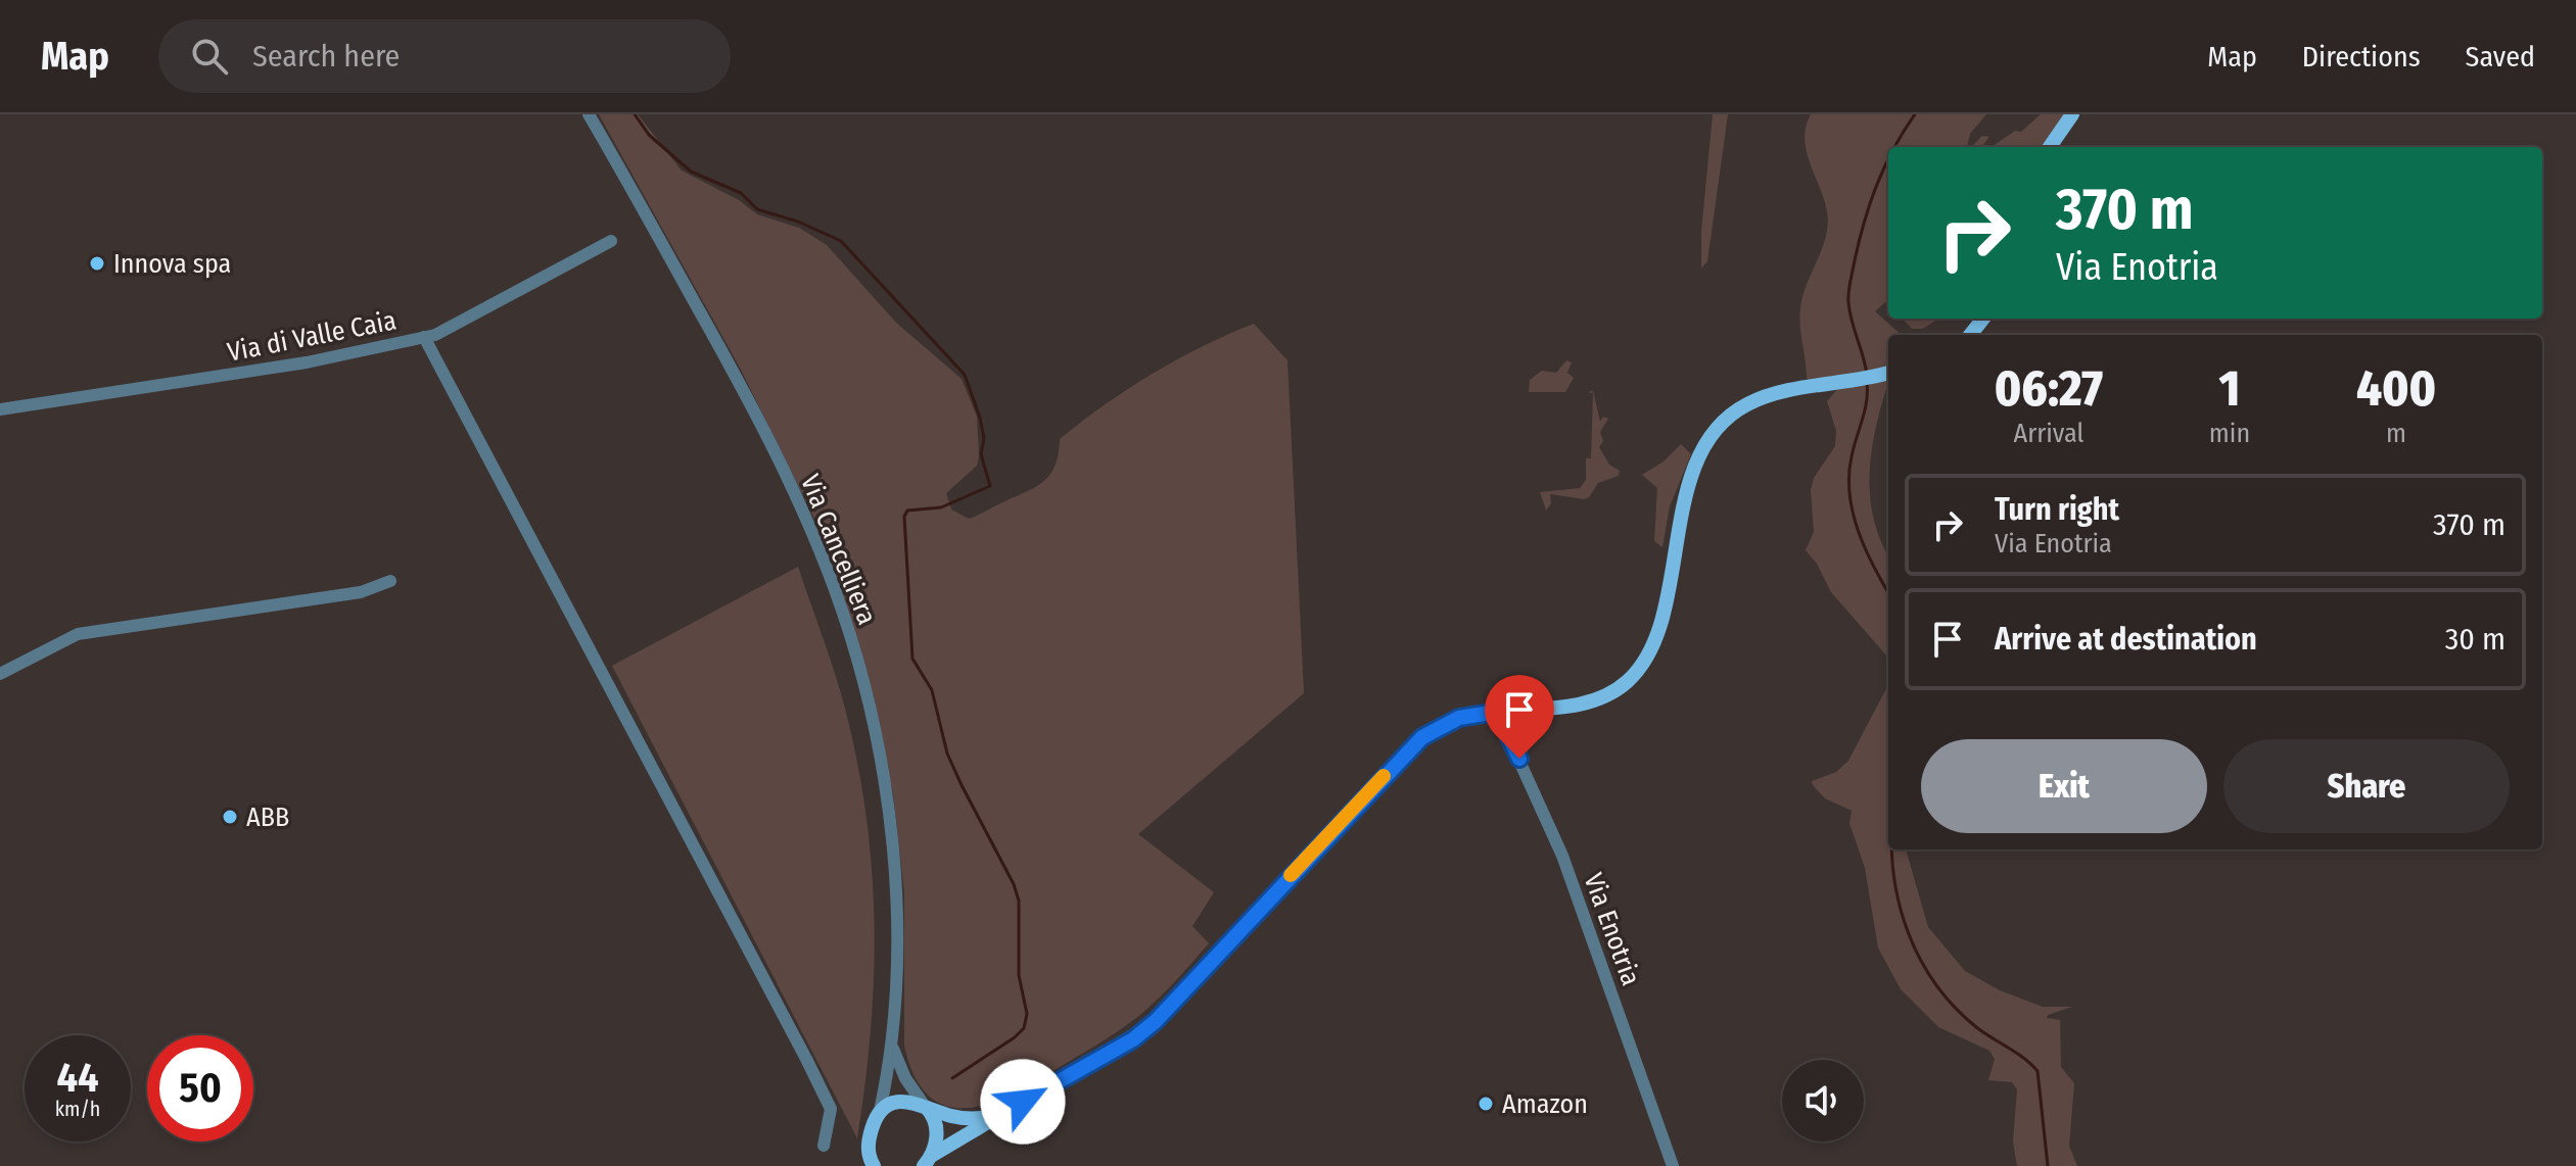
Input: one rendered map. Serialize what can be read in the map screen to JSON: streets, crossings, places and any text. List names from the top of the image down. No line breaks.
{"streets":{"street":["Via di Valle Caia","Via Cancelliera","Via Enotria"]},"places":["Innova spa","ABB","Amazon"],"page":{"header":"Map","search":"Search here","nav":["Map","Directions","Saved"],"turn":["370 m","Via Enotria"],"eta":["06:27","Arrival","1","min","400","m"],"list":[{"name":"Turn right","note":"Via Enotria","value":"370 m"},{"name":"Arrive at destination","value":"30 m"}],"buttons":["Exit","Share"],"speed":"44 km/h","limit":"50"}}
